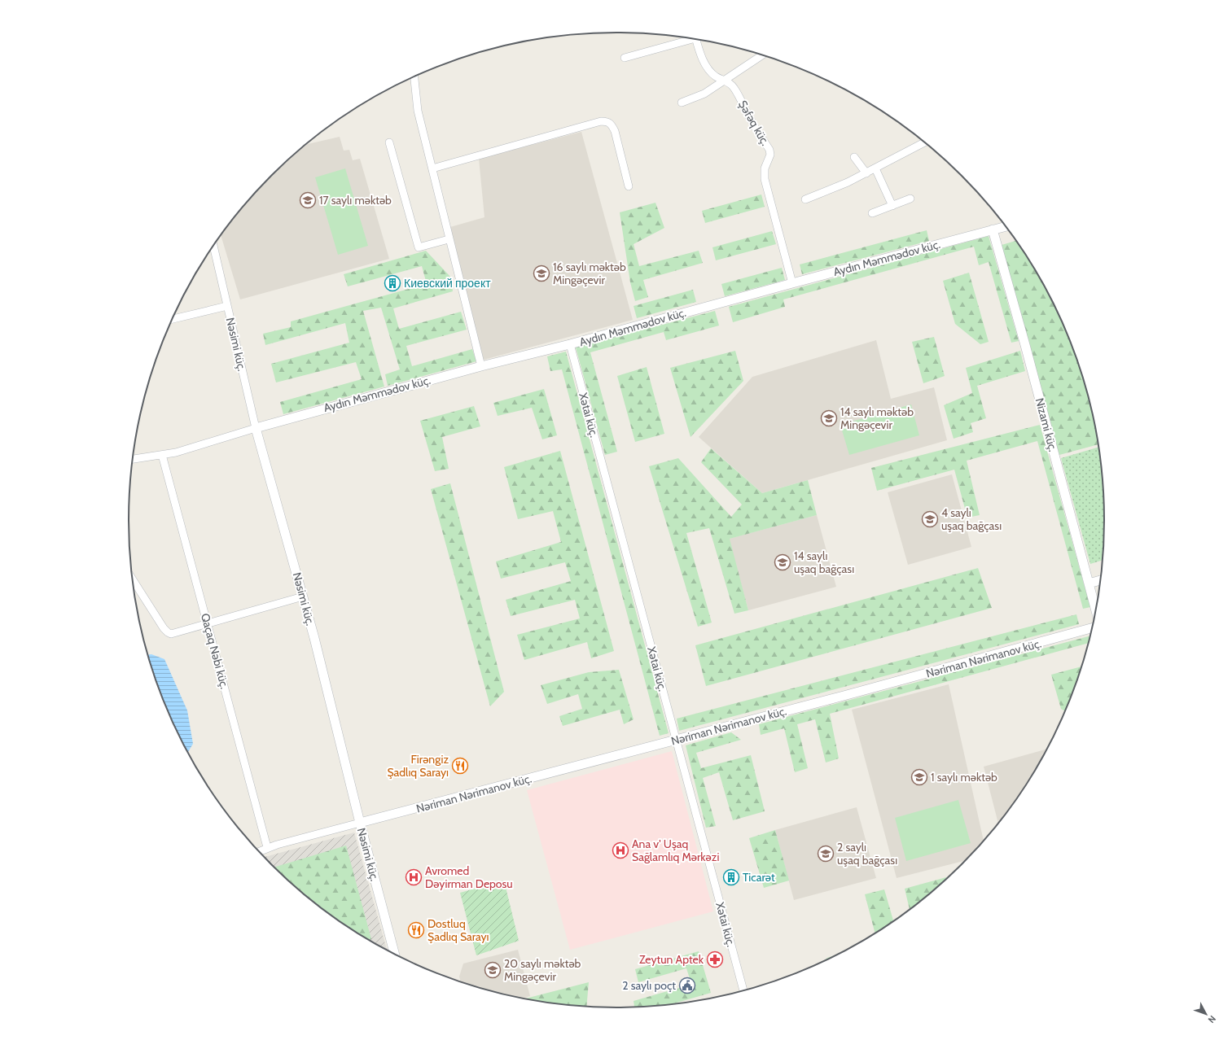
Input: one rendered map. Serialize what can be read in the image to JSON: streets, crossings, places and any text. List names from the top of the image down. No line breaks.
{"streets":{"street":["Şəfəq küç.","Aydın Məmmədov küç.","Nəsimi küç.","Xətai küç.","Nizami küç.","Qaçaq Nəbi küç.","Nəriman Nərimanov küç."]},"crossings":[["Şəfəq küç.","Aydın Məmmədov küç."],["Aydın Məmmədov küç.","Nəsimi küç."],["Aydın Məmmədov küç.","Xətai küç."],["Aydın Məmmədov küç.","Nizami küç."],["Nəsimi küç.","Nəriman Nərimanov küç."],["Xətai küç.","Nəriman Nərimanov küç."]],"places":{"school or university":["17 saylı məktəb","16 saylı məktəb Mingəçevir","14 saylı məktəb Mingəçevir","4 saylı uşaq bağçası","14 saylı uşaq bağçası","1 saylı məktəb","2 saylı uşaq bağçası","20 saylı məktəb Mingəçevir"],"building":["Киевский проект","Ticarət"],"restaurant":["Firəngiz Şadlıq Sarayı","Dostluq Şadlıq Sarayı"],"hospital":["Ana v' Uşaq Sağlamlıq Mərkəzi","Avromed Dəyirman Deposu"],"pharmacy":["Zeytun Aptek"],"public building":["2 saylı poçt"]},"north":"bottom right"}
